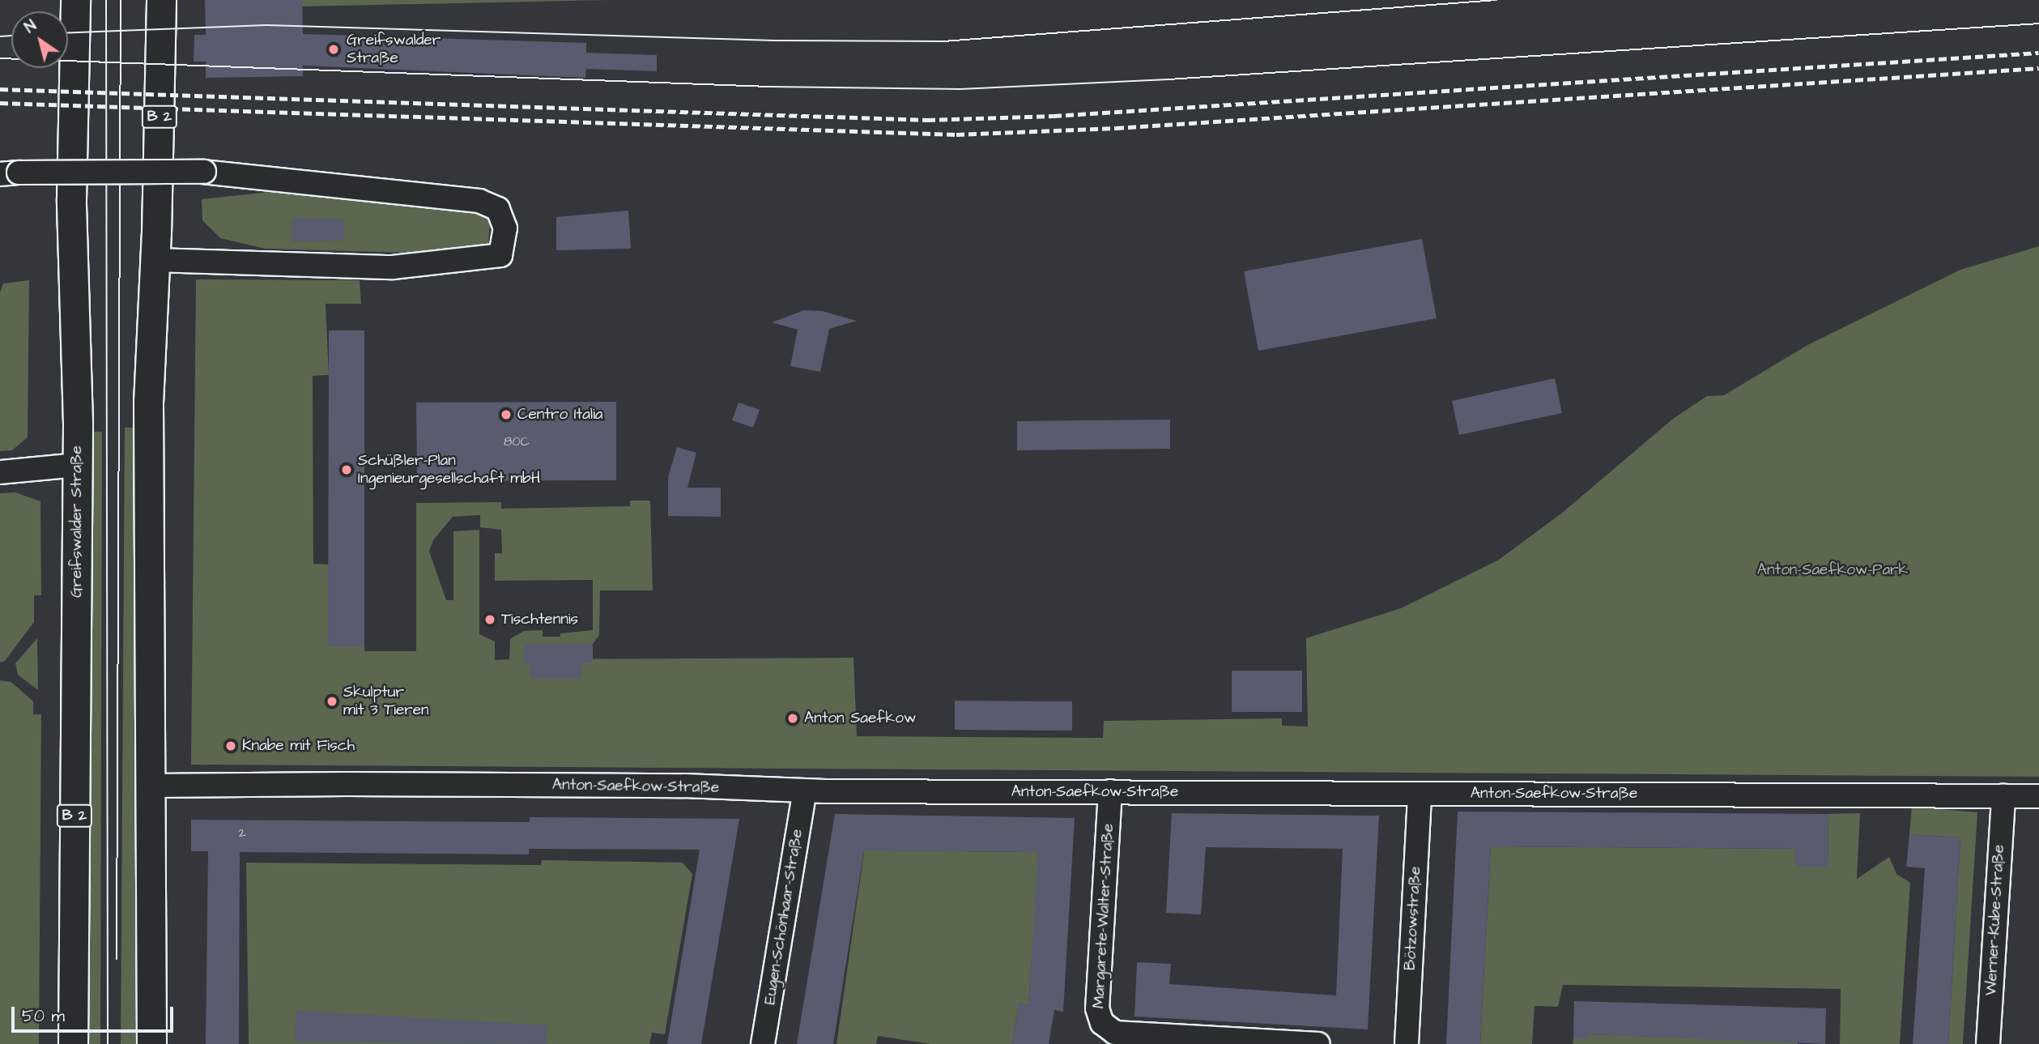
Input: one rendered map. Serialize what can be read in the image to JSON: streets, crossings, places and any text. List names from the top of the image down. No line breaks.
{"streets":{"main road":["B 2","Greifswalder Straße"],"street":["Anton-Saefkow-Straße","Margarete-Walter-Straße","Eugen-Schönhaar-Straße","Bötzowstraße","Werner-Kube-Straße"]},"crossings":[["B 2","Anton-Saefkow-Straße"],["Anton-Saefkow-Straße","Margarete-Walter-Straße"],["Anton-Saefkow-Straße","Eugen-Schönhaar-Straße"],["Anton-Saefkow-Straße","Bötzowstraße"],["Anton-Saefkow-Straße","Werner-Kube-Straße"]],"parks":["Anton-Saefkow-Park"],"places":["Greifswalder Straße","Centro Italia","Schüßler-Plan Ingenieurgesellschaft mbH","Tischtennis","Skulptur mit 3 Tieren","Anton Saefkow","Knabe mit Fisch"],"house_numbers":["80C","2"],"scale_bar":"50 m","north":"top left"}
